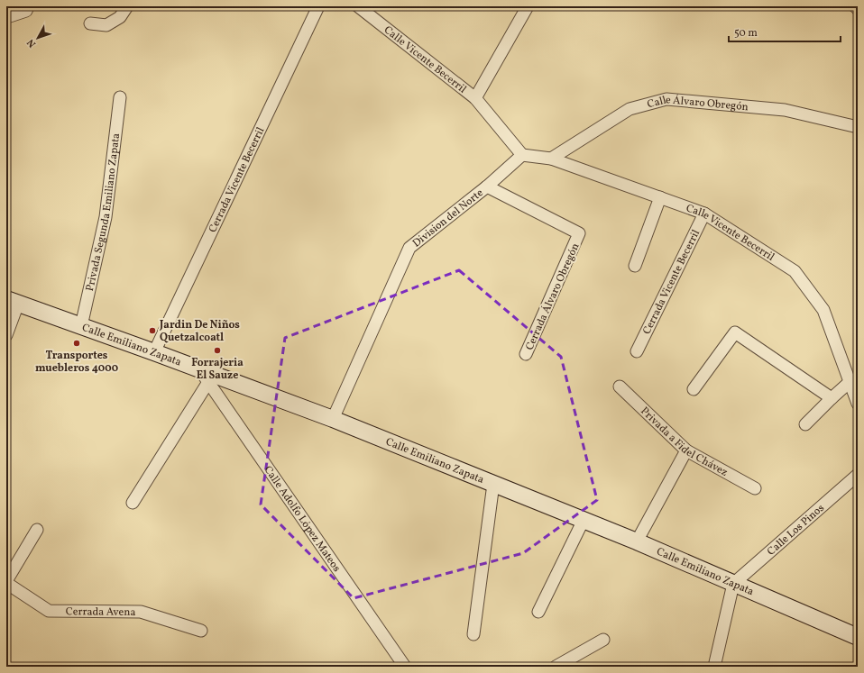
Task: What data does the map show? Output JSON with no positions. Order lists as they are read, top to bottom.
{
  "streets": {
    "main road": ["Calle Emiliano Zapata"],
    "street": [
      "Calle Vicente Becerril",
      "Calle Álvaro Obregón",
      "Cerrada Vicente Becerril",
      "Privada Segunda Emiliano Zapata",
      "Division del Norte",
      "Cerrada Álvaro Obregón",
      "Privada a Fidel Chávez",
      "Calle Adolfo López Mateos",
      "Calle Los Pinos",
      "Cerrada Avena"
    ]
  },
  "crossings": [
    ["Calle Vicente Becerril", "Calle Álvaro Obregón"],
    ["Calle Vicente Becerril", "Cerrada Vicente Becerril"],
    ["Calle Vicente Becerril", "Division del Norte"],
    ["Cerrada Vicente Becerril", "Calle Emiliano Zapata"],
    ["Privada Segunda Emiliano Zapata", "Calle Emiliano Zapata"],
    ["Division del Norte", "Cerrada Álvaro Obregón"],
    ["Division del Norte", "Calle Emiliano Zapata"],
    ["Calle Emiliano Zapata", "Calle Adolfo López Mateos"],
    ["Calle Emiliano Zapata", "Calle Los Pinos"]
  ],
  "places": ["Jardin De Niños Quetzalcoatl", "Transportes muebleros 4000", "Forrajeria El Sauze"],
  "scale_bar": "50 m",
  "north": "bottom left"
}
